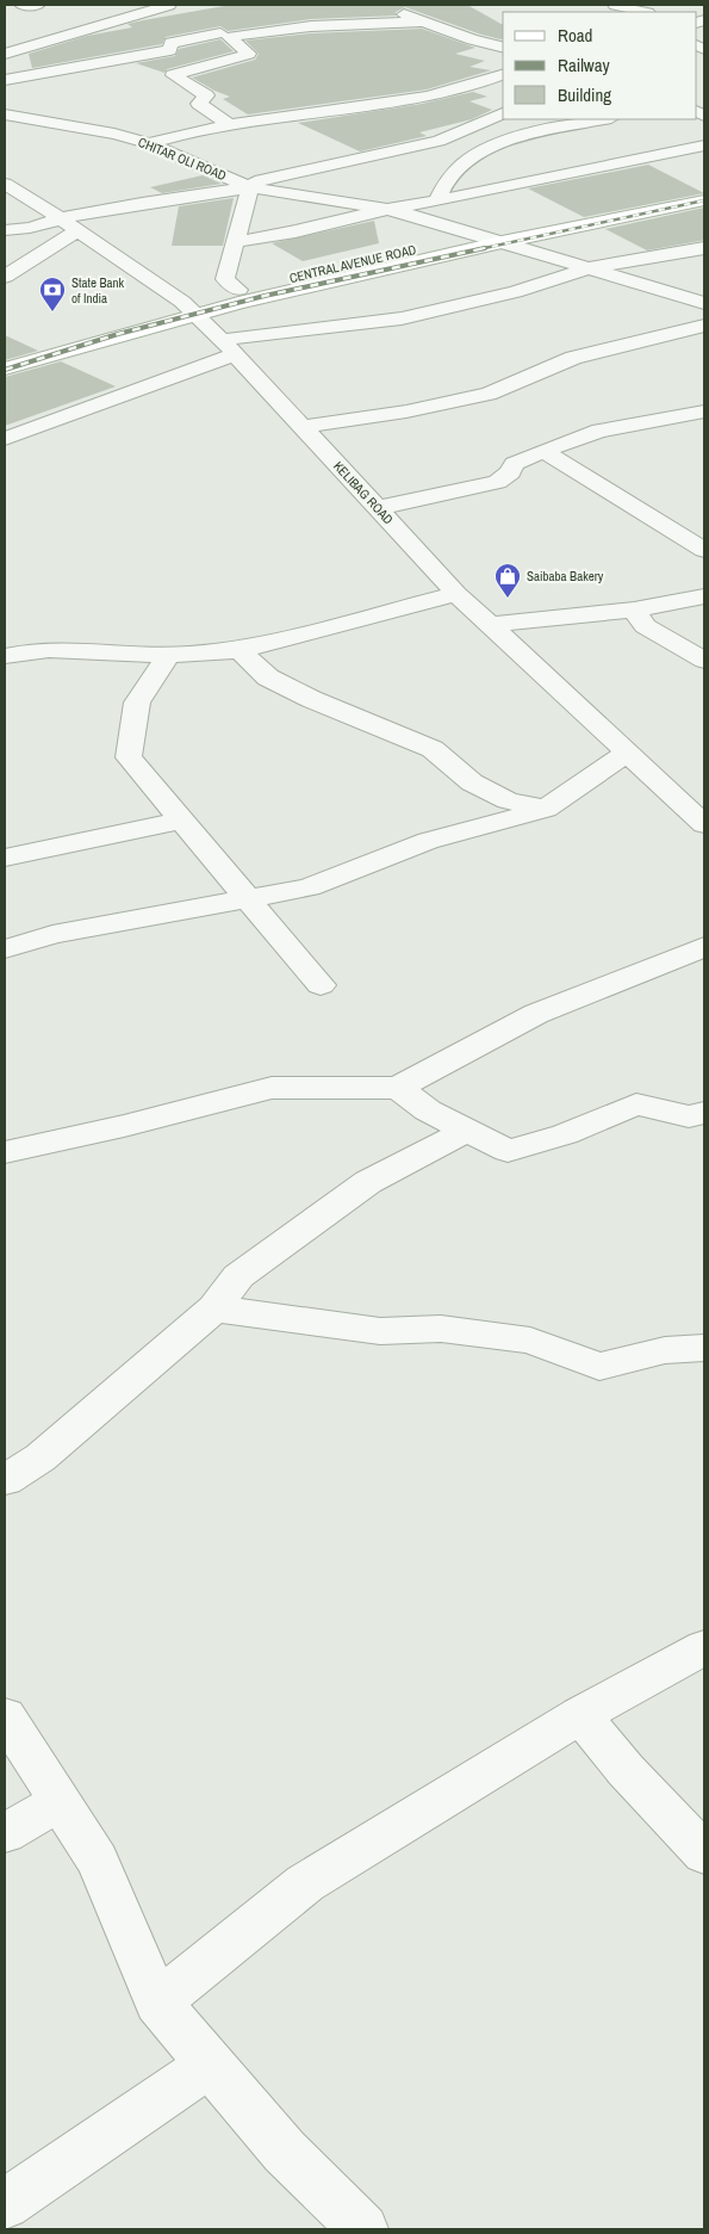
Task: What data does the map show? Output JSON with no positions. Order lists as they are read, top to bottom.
{
  "streets": {
    "main road": ["CENTRAL AVENUE ROAD"],
    "street": ["CHITAR OLI ROAD", "KELIBAG ROAD"]
  },
  "crossings": [
    ["CENTRAL AVENUE ROAD", "KELIBAG ROAD"]
  ],
  "places": {
    "bank": ["State Bank of India"],
    "shop": ["Saibaba Bakery"]
  },
  "legend": ["Road", "Railway", "Building"]
}
